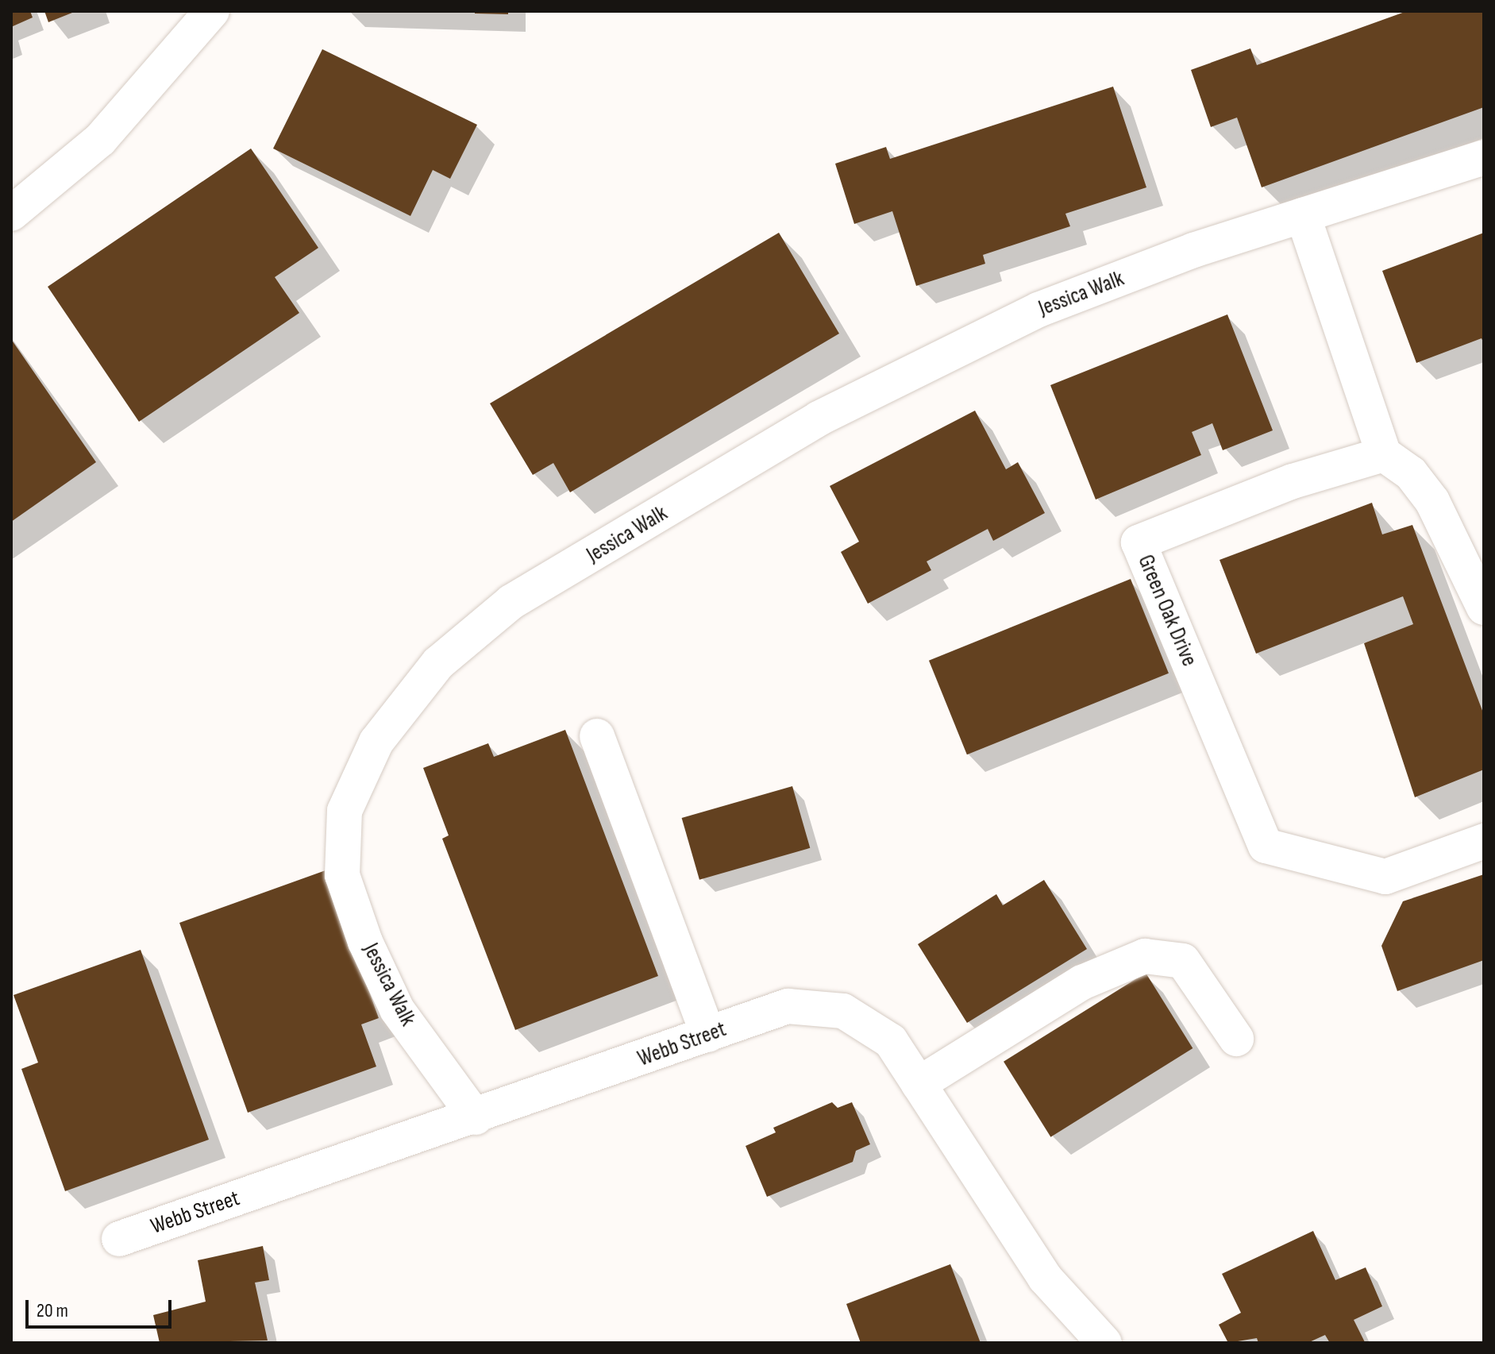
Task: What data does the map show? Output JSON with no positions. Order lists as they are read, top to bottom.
{
  "streets": {
    "street": ["Jessica Walk", "Green Oak Drive", "Webb Street"]
  },
  "crossings": [
    ["Jessica Walk", "Webb Street"]
  ],
  "scale_bar": "20 m"
}
